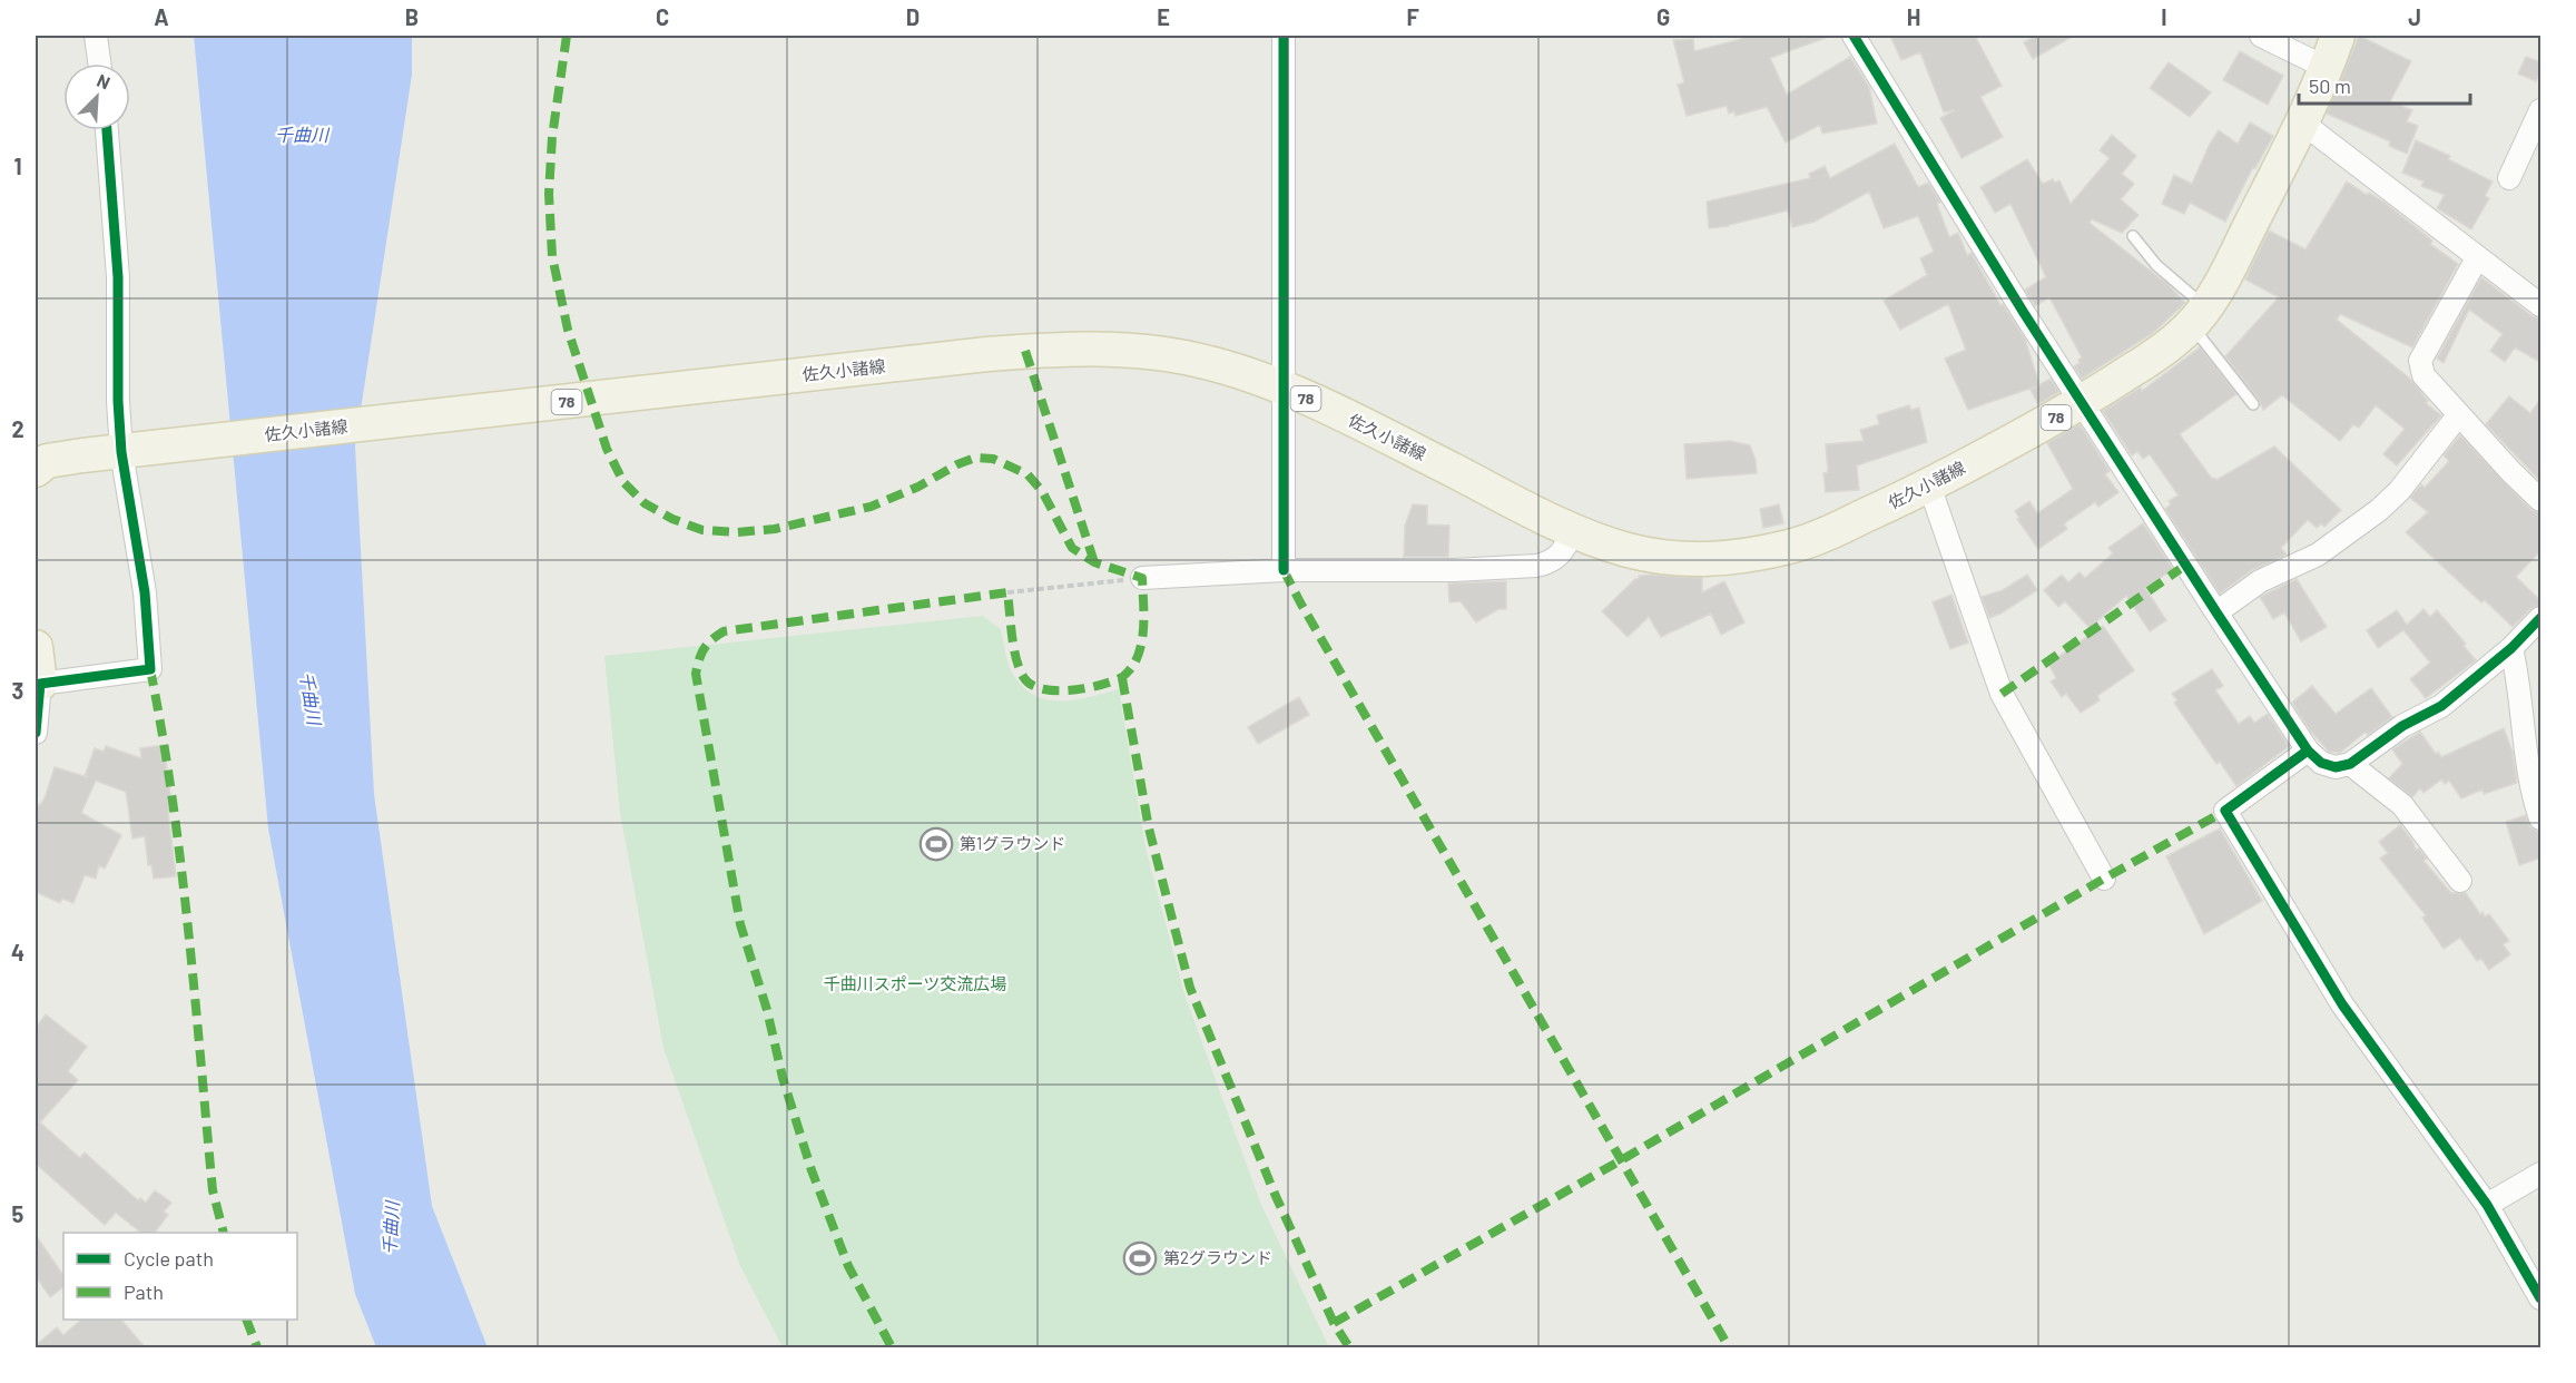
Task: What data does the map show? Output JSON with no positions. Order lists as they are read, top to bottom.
{
  "streets": {
    "main road": ["佐久小諸線", "78"]
  },
  "water": ["千曲川"],
  "parks": ["千曲川スポーツ交流広場"],
  "places": {
    "sports": ["第1グラウンド", "第2グラウンド"]
  },
  "legend": ["Cycle path", "Path"],
  "scale_bar": "50 m",
  "north": "top right",
  "grid": {
    "columns": [
      "A",
      "B",
      "C",
      "D",
      "E",
      "F",
      "G",
      "H",
      "I",
      "J"
    ],
    "rows": [
      "1",
      "2",
      "3",
      "4",
      "5"
    ]
  }
}
